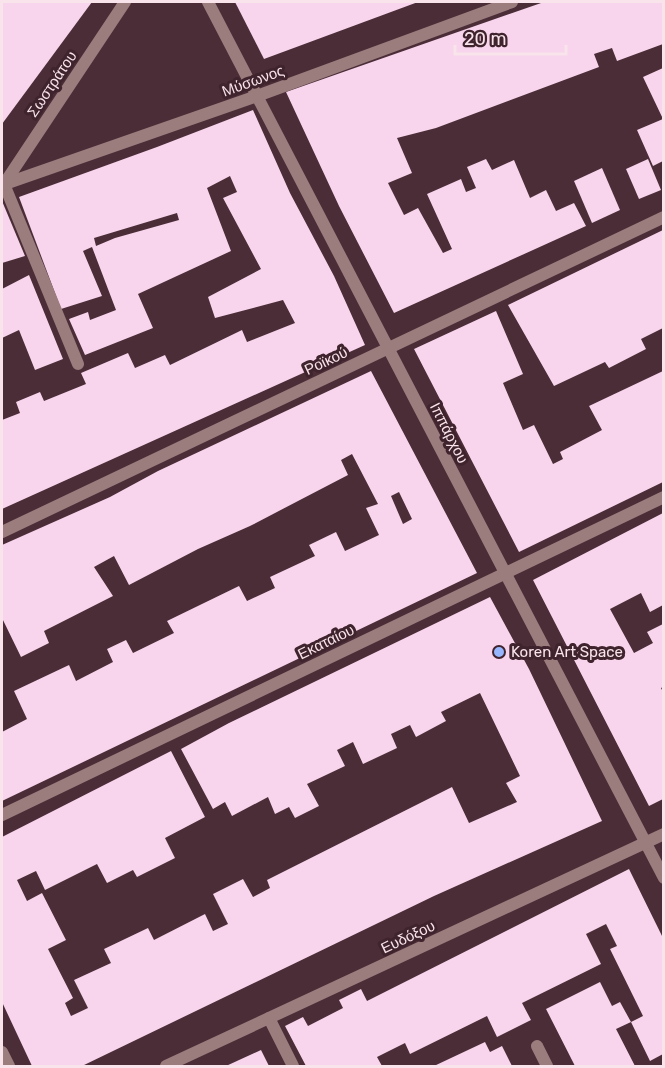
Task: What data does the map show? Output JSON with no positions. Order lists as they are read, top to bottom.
{
  "streets": {
    "street": [
      "Μύσωνος",
      "Σωστράτου",
      "Ροϊκού",
      "Ιππάρχου",
      "Εκαταίου",
      "Ευδόξου"
    ]
  },
  "crossings": [
    ["Μύσωνος", "Σωστράτου"],
    ["Μύσωνος", "Ιππάρχου"],
    ["Ροϊκού", "Ιππάρχου"],
    ["Ιππάρχου", "Εκαταίου"],
    ["Ιππάρχου", "Ευδόξου"]
  ],
  "places": ["Koren Art Space"],
  "scale_bar": "20 m"
}
